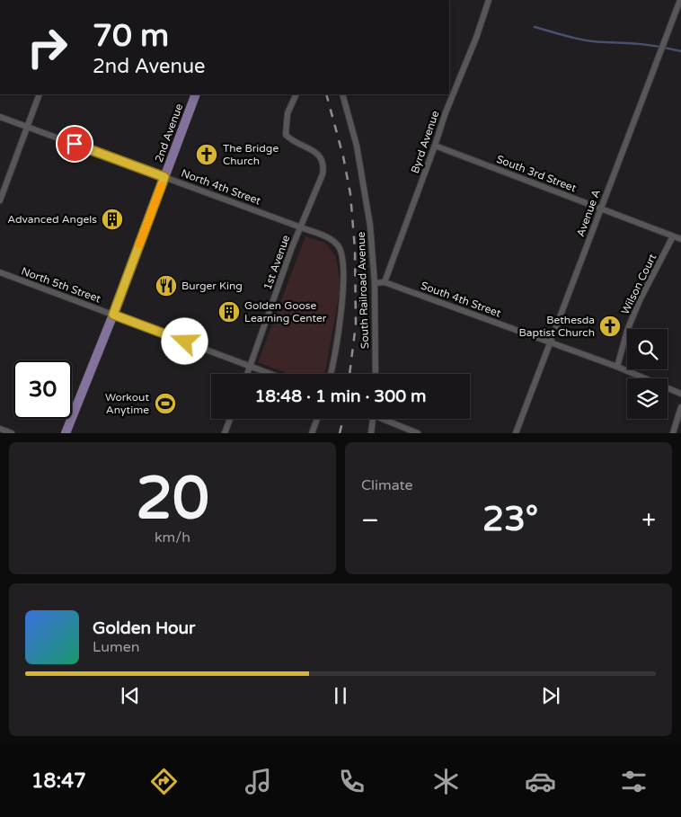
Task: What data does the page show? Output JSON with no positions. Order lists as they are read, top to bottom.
{
  "streets": {
    "main road": ["2nd Avenue"],
    "street": [
      "Byrd Avenue",
      "South 3rd Street",
      "North 4th Street",
      "Avenue A",
      "1st Avenue",
      "Wilson Court",
      "North 5th Street",
      "South Railroad Avenue",
      "South 4th Street"
    ]
  },
  "crossings": [
    ["2nd Avenue", "North 4th Street"],
    ["2nd Avenue", "North 5th Street"],
    ["Byrd Avenue", "South 3rd Street"],
    ["Byrd Avenue", "South 4th Street"],
    ["South 3rd Street", "Avenue A"],
    ["South 3rd Street", "Wilson Court"],
    ["North 4th Street", "1st Avenue"],
    ["Avenue A", "South 4th Street"],
    ["1st Avenue", "North 5th Street"],
    ["Wilson Court", "South 4th Street"]
  ],
  "places": {
    "church": ["The Bridge Church", "Bethesda Baptist Church"],
    "building": ["Advanced Angels", "Golden Goose Learning Center"],
    "restaurant": ["Burger King"],
    "sports": ["Workout Anytime"]
  },
  "page": {
    "turn": ["70 m", "2nd Avenue"],
    "limit": "30",
    "trip": "18:48 · 1 min · 300 m",
    "tile": [
      ["20", "km/h"],
      "Climate"
    ],
    "heat": ["−", "23°", "+"],
    "song": ["Golden Hour", "Lumen"],
    "tabs": "18:47"
  }
}
